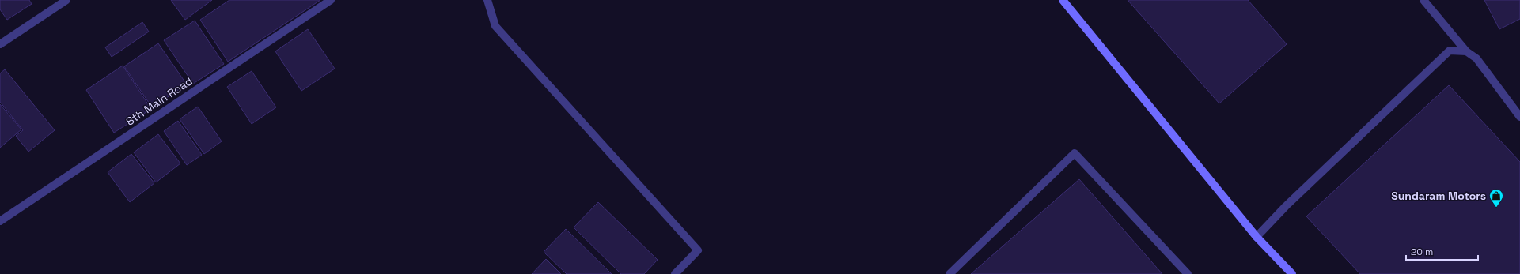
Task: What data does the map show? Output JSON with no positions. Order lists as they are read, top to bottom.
{
  "streets": {
    "street": ["8th Main Road"]
  },
  "places": {
    "shop": ["Sundaram Motors"]
  },
  "scale_bar": "20 m"
}
